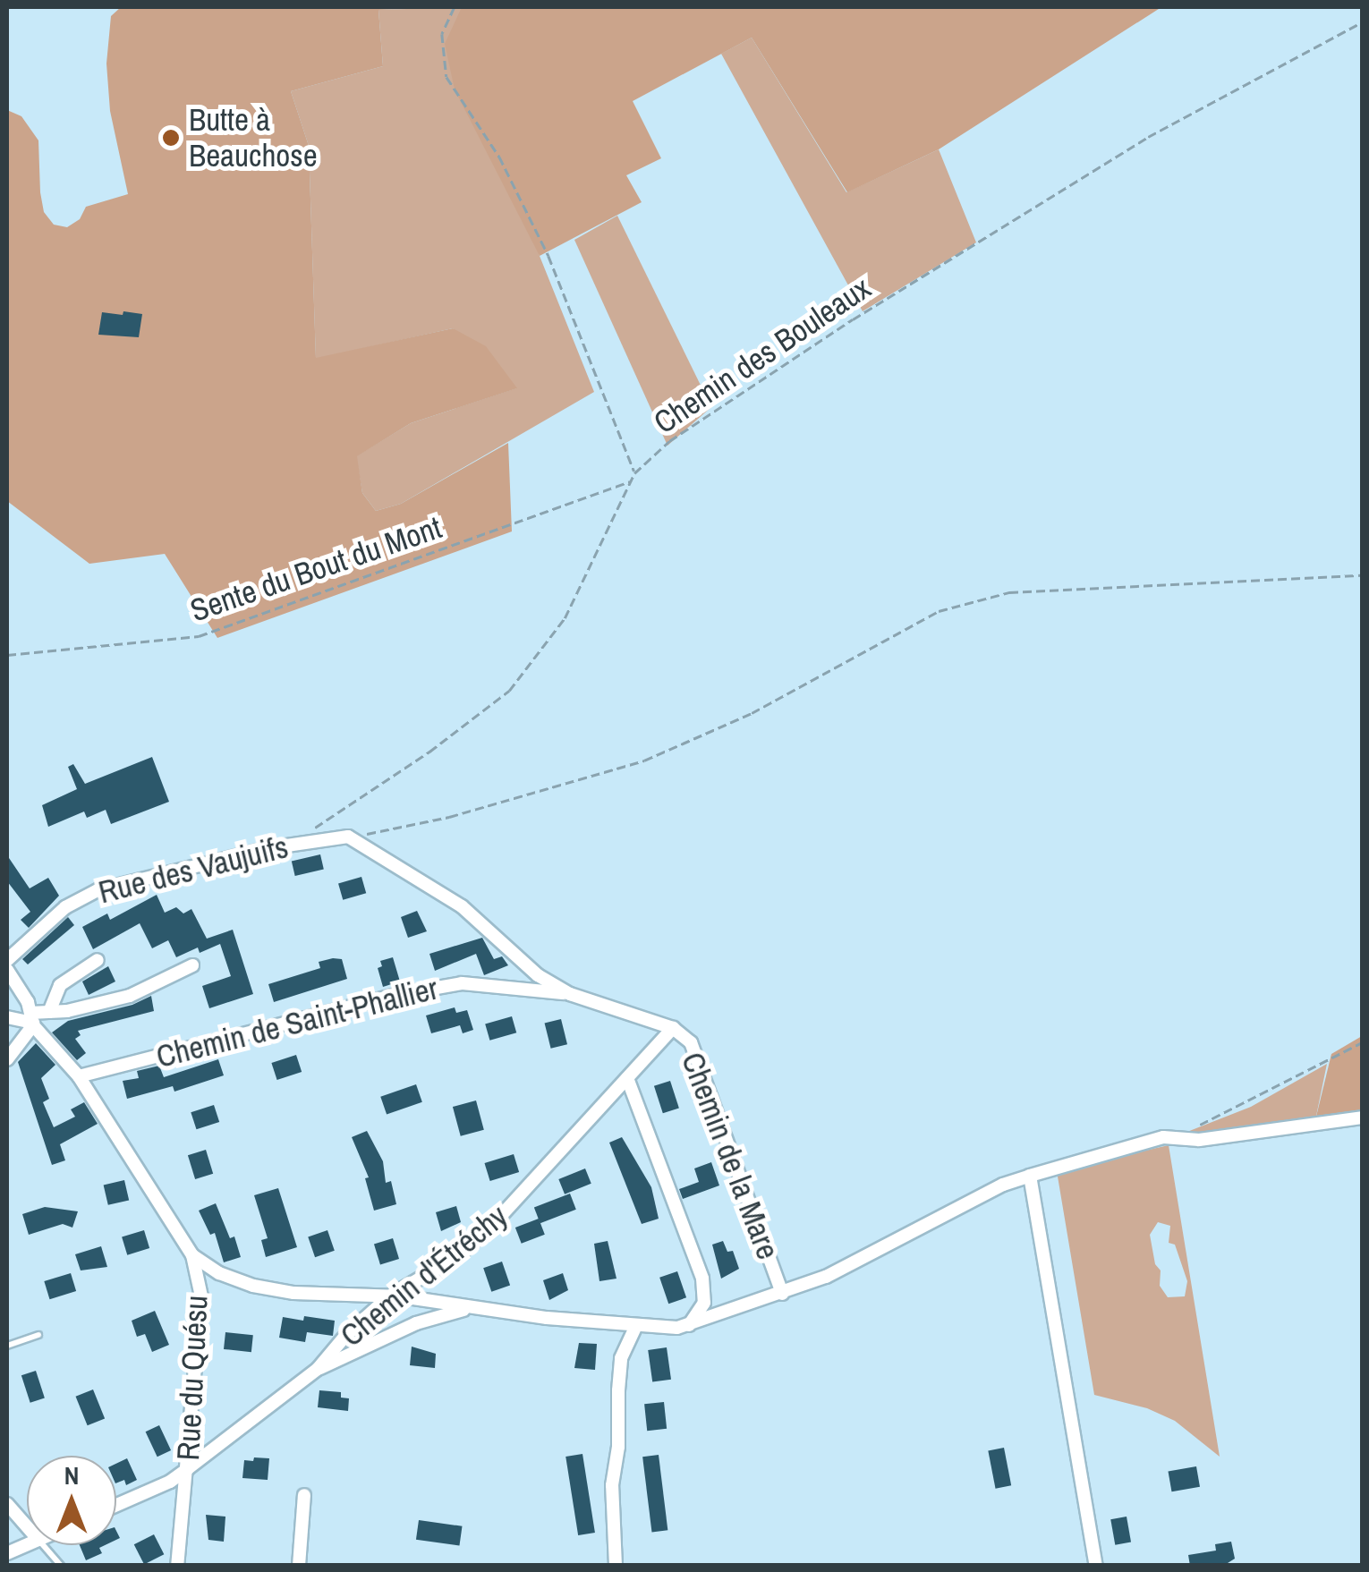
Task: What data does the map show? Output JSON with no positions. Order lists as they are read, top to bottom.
{
  "streets": {
    "street": [
      "Rue des Vaujuifs",
      "Chemin de Saint-Phallier",
      "Chemin de la Mare",
      "Chemin d'Étréchy",
      "Rue du Quésu"
    ],
    "path": ["Chemin des Bouleaux", "Sente du Bout du Mont"]
  },
  "crossings": [
    ["Chemin des Bouleaux", "Sente du Bout du Mont"],
    ["Chemin des Bouleaux", "Rue des Vaujuifs"],
    ["Rue des Vaujuifs", "Chemin de la Mare"],
    ["Chemin de Saint-Phallier", "Chemin de la Mare"],
    ["Chemin de Saint-Phallier", "Rue du Quésu"],
    ["Chemin de la Mare", "Chemin d'Étréchy"],
    ["Chemin d'Étréchy", "Rue du Quésu"]
  ],
  "places": ["Butte à Beauchose"],
  "north": "top"
}
